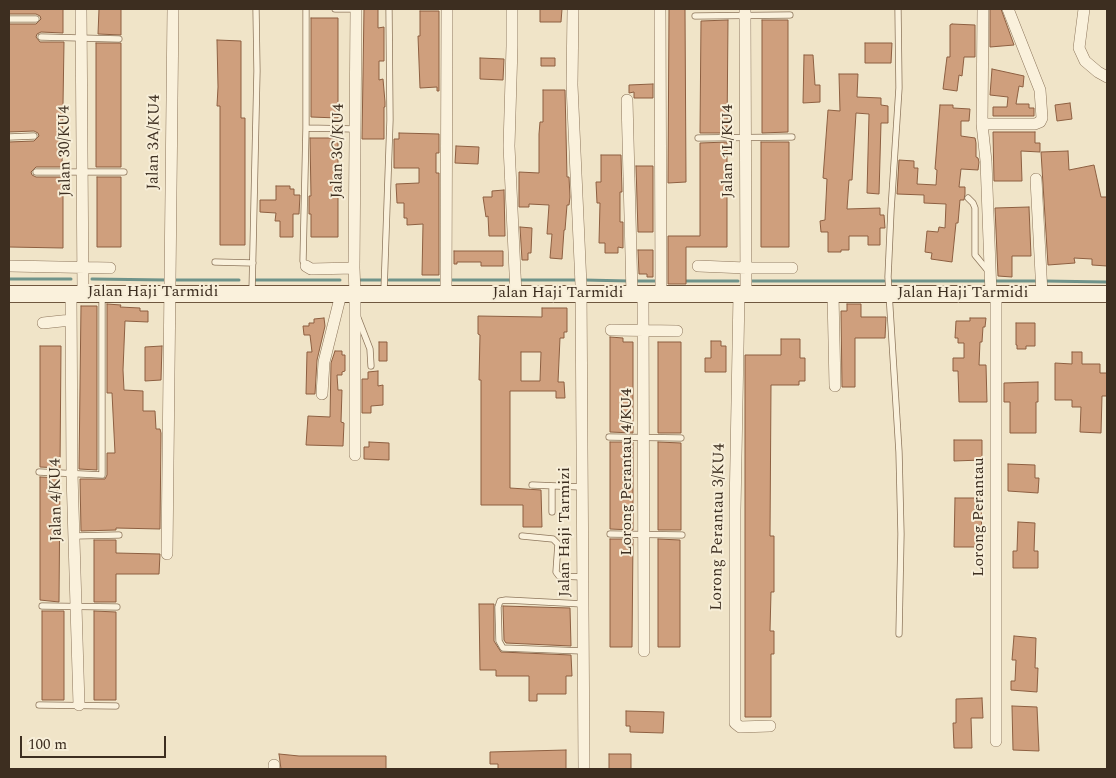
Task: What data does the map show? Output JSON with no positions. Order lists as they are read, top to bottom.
{
  "streets": {
    "street": [
      "Jalan 3A/KU4",
      "Jalan 30/KU4",
      "Jalan 3C/KU4",
      "Jalan 1L/KU4",
      "Jalan Haji Tarmidi",
      "Lorong Perantau 4/KU4",
      "Jalan 4/KU4",
      "Lorong Perantau",
      "Lorong Perantau 3/KU4",
      "Jalan Haji Tarmizi"
    ]
  },
  "crossings": [
    ["Jalan 3A/KU4", "Jalan Haji Tarmidi"],
    ["Jalan 30/KU4", "Jalan Haji Tarmidi"],
    ["Jalan 30/KU4", "Jalan 4/KU4"],
    ["Jalan 3C/KU4", "Jalan Haji Tarmidi"],
    ["Jalan 1L/KU4", "Jalan Haji Tarmidi"],
    ["Jalan 1L/KU4", "Lorong Perantau 3/KU4"],
    ["Jalan Haji Tarmidi", "Lorong Perantau 4/KU4"],
    ["Jalan Haji Tarmidi", "Jalan 4/KU4"],
    ["Jalan Haji Tarmidi", "Lorong Perantau"],
    ["Jalan Haji Tarmidi", "Lorong Perantau 3/KU4"],
    ["Jalan Haji Tarmidi", "Jalan Haji Tarmizi"]
  ],
  "scale_bar": "100 m"
}
